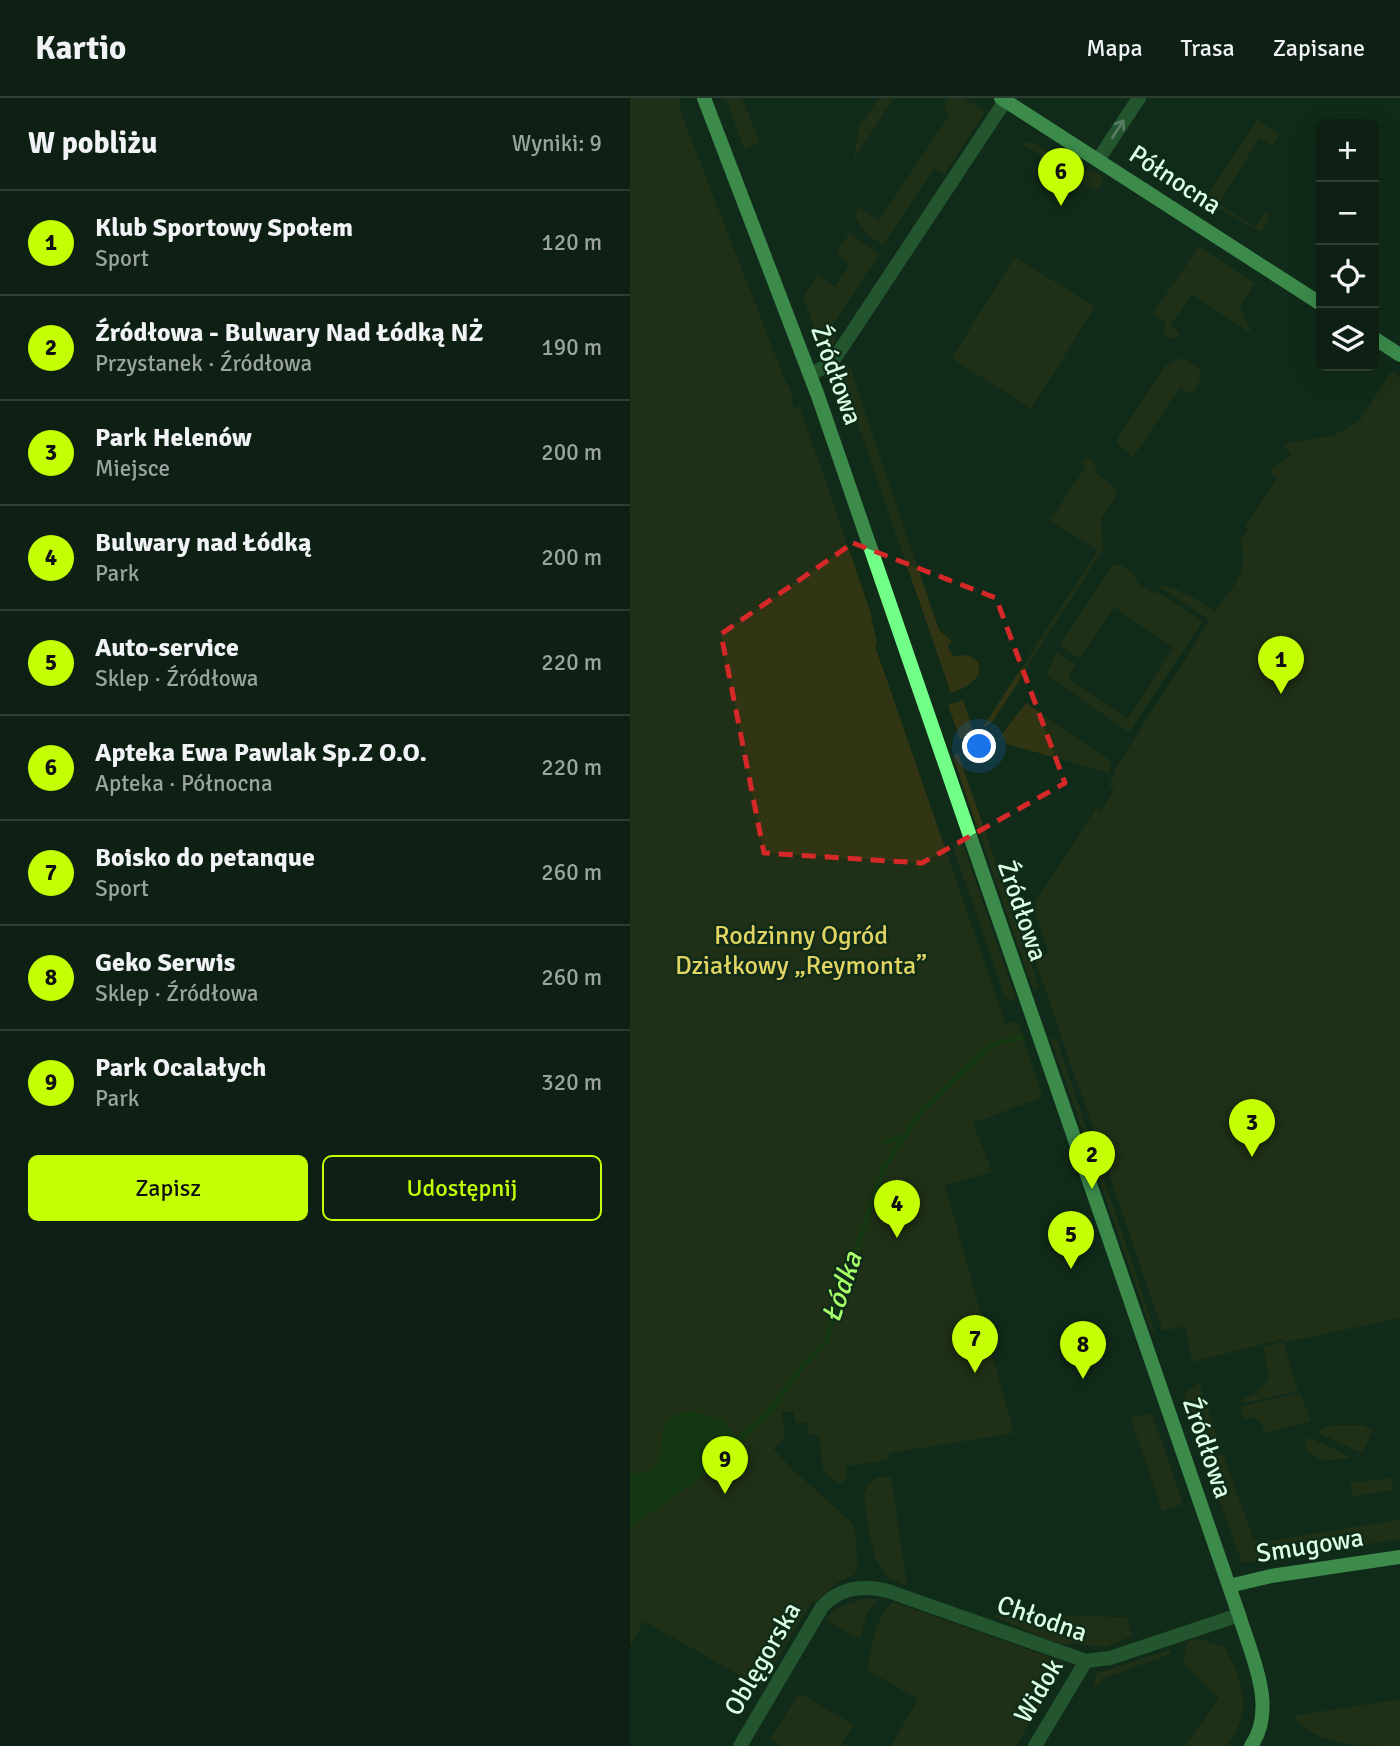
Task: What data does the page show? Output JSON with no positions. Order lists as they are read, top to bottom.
{
  "streets": {
    "street": [
      "Północna",
      "Źródłowa",
      "Smugowa",
      "Chłodna",
      "Oblęgorska",
      "Widok"
    ]
  },
  "crossings": [
    ["Źródłowa", "Smugowa"],
    ["Źródłowa", "Chłodna"],
    ["Chłodna", "Oblęgorska"],
    ["Chłodna", "Widok"]
  ],
  "water": ["Łódka"],
  "parks": ["Rodzinny Ogród Działkowy „Reymonta”"],
  "page": {
    "header": "Kartio",
    "nav": ["Mapa", "Trasa", "Zapisane"],
    "heading": ["W pobliżu", "Wyniki: 9"],
    "map_buttons": ["+", "−"],
    "pins": [
      "6",
      "1",
      "3",
      "2",
      "4",
      "5",
      "7",
      "8",
      "9"
    ],
    "list": [
      {
        "mark": "1",
        "name": "Klub Sportowy Społem",
        "note": "Sport",
        "value": "120 m"
      },
      {
        "mark": "2",
        "name": "Źródłowa - Bulwary Nad Łódką NŻ",
        "note": "Przystanek · Źródłowa",
        "value": "190 m"
      },
      {
        "mark": "3",
        "name": "Park Helenów",
        "note": "Miejsce",
        "value": "200 m"
      },
      {
        "mark": "4",
        "name": "Bulwary nad Łódką",
        "note": "Park",
        "value": "200 m"
      },
      {
        "mark": "5",
        "name": "Auto-service",
        "note": "Sklep · Źródłowa",
        "value": "220 m"
      },
      {
        "mark": "6",
        "name": "Apteka Ewa Pawlak Sp.Z O.O.",
        "note": "Apteka · Północna",
        "value": "220 m"
      },
      {
        "mark": "7",
        "name": "Boisko do petanque",
        "note": "Sport",
        "value": "260 m"
      },
      {
        "mark": "8",
        "name": "Geko Serwis",
        "note": "Sklep · Źródłowa",
        "value": "260 m"
      },
      {
        "mark": "9",
        "name": "Park Ocalałych",
        "note": "Park",
        "value": "320 m"
      }
    ],
    "buttons": ["Zapisz", "Udostępnij"]
  }
}
